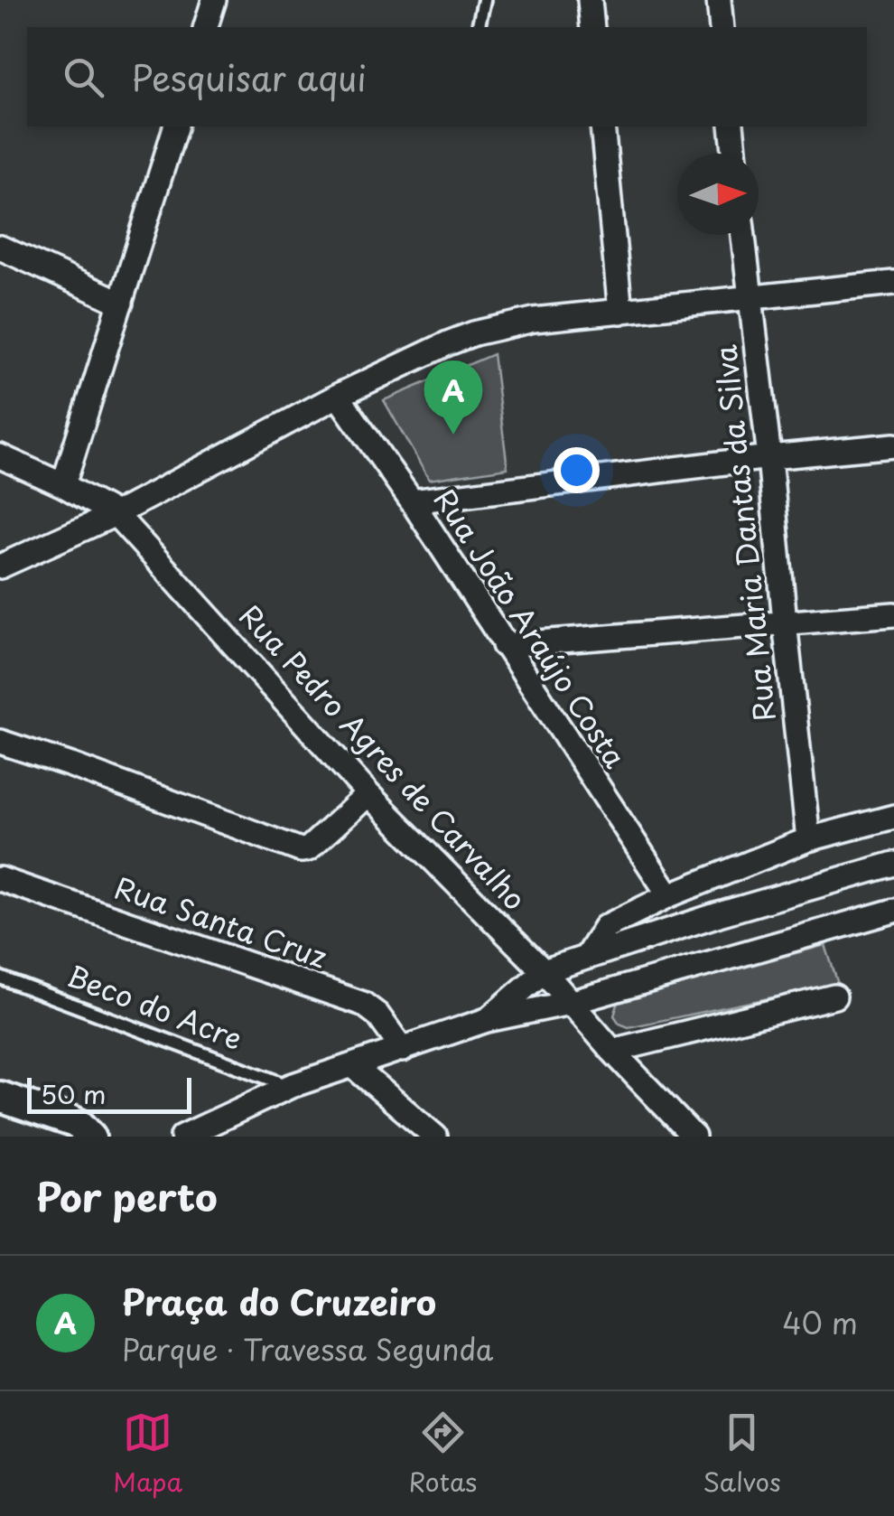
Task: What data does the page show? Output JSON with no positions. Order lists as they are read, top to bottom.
{
  "streets": {
    "street": [
      "Rua Maria Dantas da Silva",
      "Rua João Araújo Costa",
      "Rua Pedro Agres de Carvalho",
      "Rua Santa Cruz"
    ],
    "lane": ["Beco do Acre"]
  },
  "scale_bar": "50 m",
  "north": "right",
  "page": {
    "search": "Pesquisar aqui",
    "pins": "A",
    "scale": "50 m",
    "heading": "Por perto",
    "list": [
      {
        "mark": "A",
        "name": "Praça do Cruzeiro",
        "note": "Parque · Travessa Segunda",
        "value": "40 m"
      }
    ],
    "nav": ["Mapa", "Rotas", "Salvos"]
  }
}
